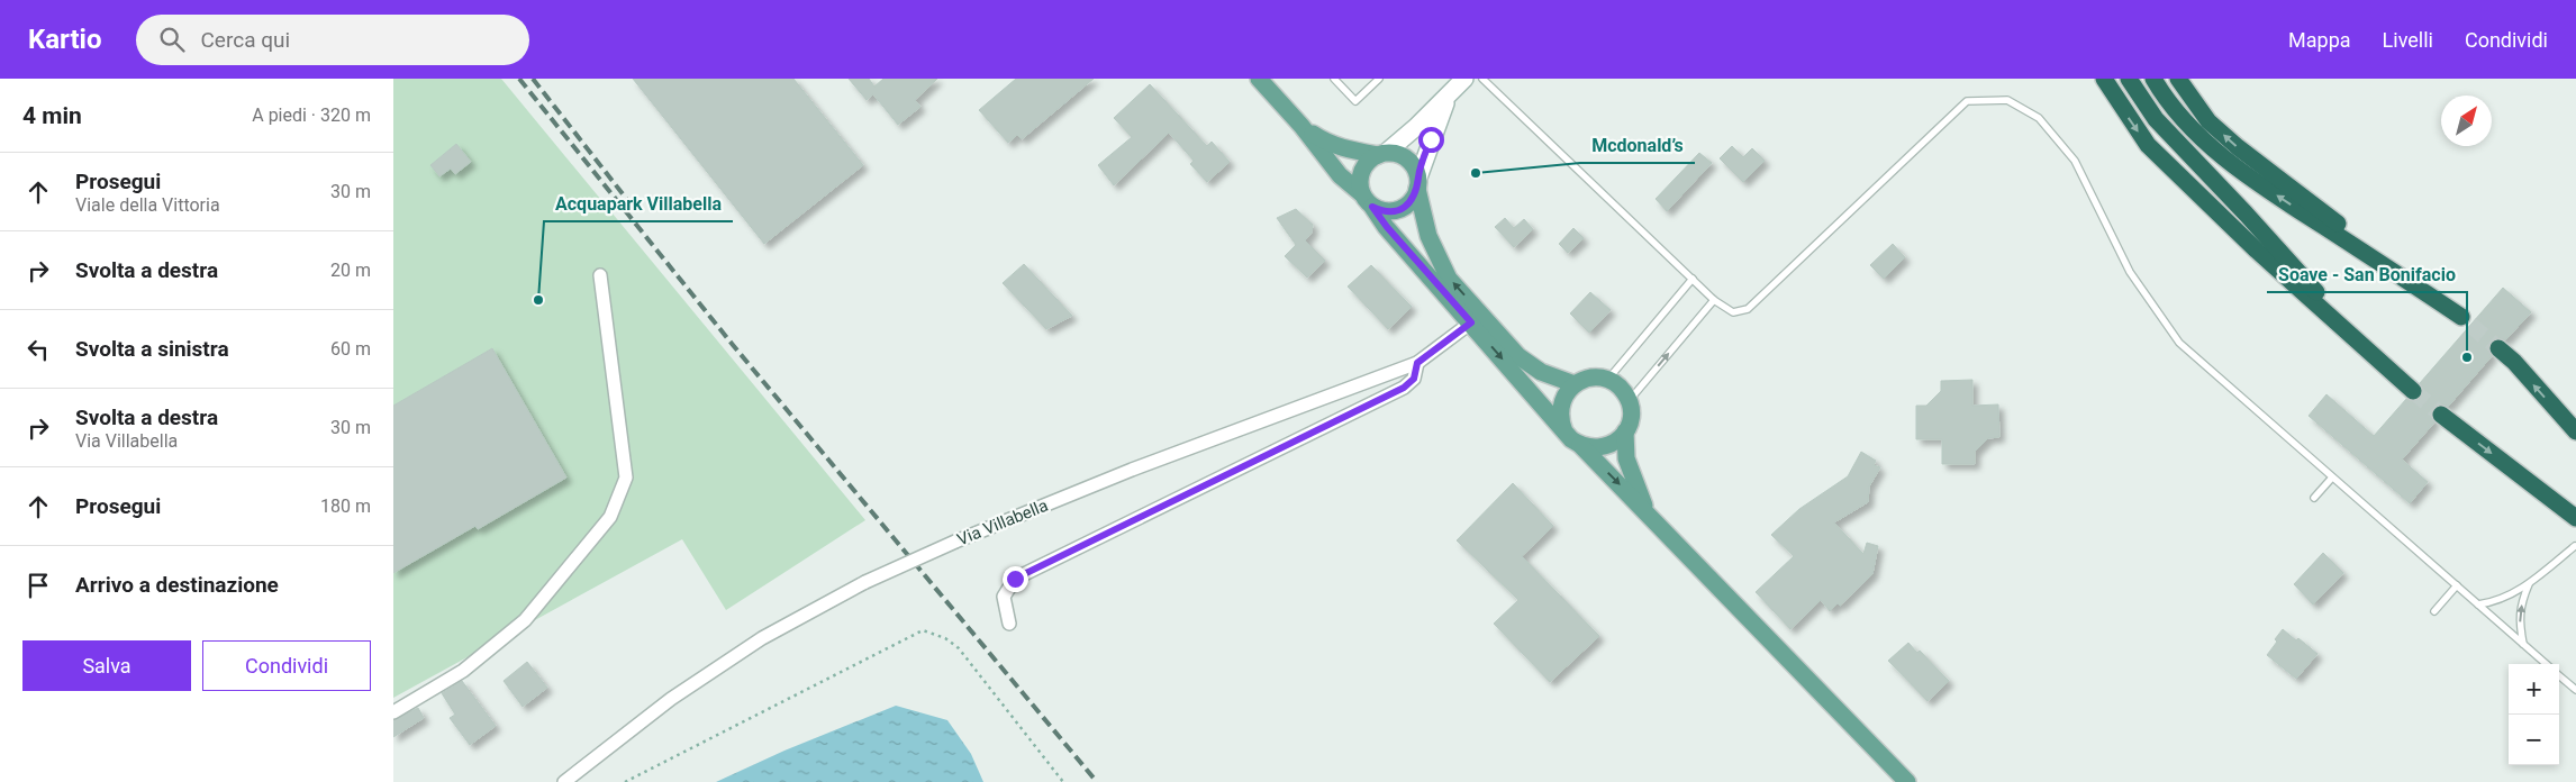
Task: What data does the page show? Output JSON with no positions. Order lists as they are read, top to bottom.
{
  "streets": {
    "street": ["Via Villabella"]
  },
  "places": ["Mcdonald’s", "Acquapark Villabella", "Soave - San Bonifacio"],
  "north": "top right",
  "page": {
    "header": "Kartio",
    "search": "Cerca qui",
    "nav": ["Mappa", "Livelli", "Condividi"],
    "heading": ["4 min", "A piedi · 320 m"],
    "list": [
      ["Prosegui", "Viale della Vittoria", "30 m"],
      ["Svolta a destra", "20 m"],
      ["Svolta a sinistra", "60 m"],
      ["Svolta a destra", "Via Villabella", "30 m"],
      ["Prosegui", "180 m"],
      "Arrivo a destinazione"
    ],
    "buttons": ["Salva", "Condividi"],
    "map_buttons": ["+", "−"]
  }
}
